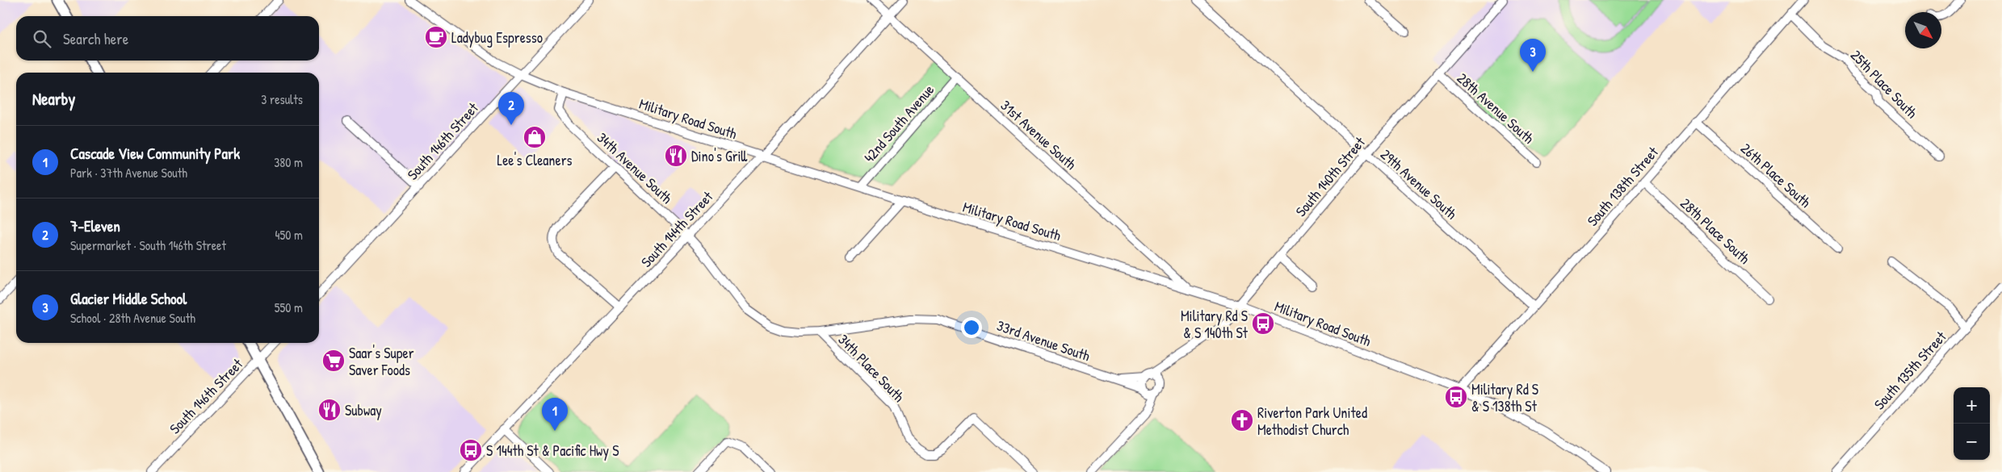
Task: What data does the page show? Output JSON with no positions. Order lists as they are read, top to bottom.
{
  "streets": {
    "street": [
      "25th Place South",
      "28th Avenue South",
      "Military Road South",
      "42nd South Avenue",
      "31st Avenue South",
      "South 146th Street",
      "34th Avenue South",
      "26th Place South",
      "South 140th Street",
      "29th Avenue South",
      "South 138th Street",
      "South 144th Street",
      "28th Place South",
      "33rd Avenue South",
      "34th Place South",
      "South 135th Street"
    ]
  },
  "crossings": [
    ["25th Place South", "South 138th Street"],
    ["28th Avenue South", "South 140th Street"],
    ["Military Road South", "42nd South Avenue"],
    ["Military Road South", "31st Avenue South"],
    ["Military Road South", "South 146th Street"],
    ["Military Road South", "34th Avenue South"],
    ["Military Road South", "South 140th Street"],
    ["Military Road South", "South 138th Street"],
    ["Military Road South", "South 144th Street"],
    ["42nd South Avenue", "31st Avenue South"],
    ["31st Avenue South", "South 144th Street"],
    ["34th Avenue South", "South 144th Street"],
    ["34th Avenue South", "33rd Avenue South"],
    ["34th Avenue South", "34th Place South"],
    ["26th Place South", "South 138th Street"],
    ["South 140th Street", "29th Avenue South"],
    ["South 140th Street", "33rd Avenue South"],
    ["29th Avenue South", "South 138th Street"],
    ["South 138th Street", "28th Place South"],
    ["33rd Avenue South", "34th Place South"]
  ],
  "places": {
    "cafe": ["Ladybug Espresso"],
    "shop": ["Lee's Cleaners"],
    "restaurant": ["Dino's Grill", "Subway"],
    "bus stop": ["Military Rd S & S 140th St", "Military Rd S & S 138th St", "S 144th St & Pacific Hwy S"],
    "supermarket": ["Saar's Super Saver Foods"],
    "church": ["Riverton Park United Methodist Church"]
  },
  "north": "bottom right",
  "page": {
    "search": "Search here",
    "pins": ["3", "2", "1"],
    "heading": ["Nearby", "3 results"],
    "list": [
      {
        "mark": "1",
        "name": "Cascade View Community Park",
        "note": "Park · 37th Avenue South",
        "value": "380 m"
      },
      {
        "mark": "2",
        "name": "7-Eleven",
        "note": "Supermarket · South 146th Street",
        "value": "450 m"
      },
      {
        "mark": "3",
        "name": "Glacier Middle School",
        "note": "School · 28th Avenue South",
        "value": "550 m"
      }
    ],
    "map_buttons": ["+", "−"]
  }
}
